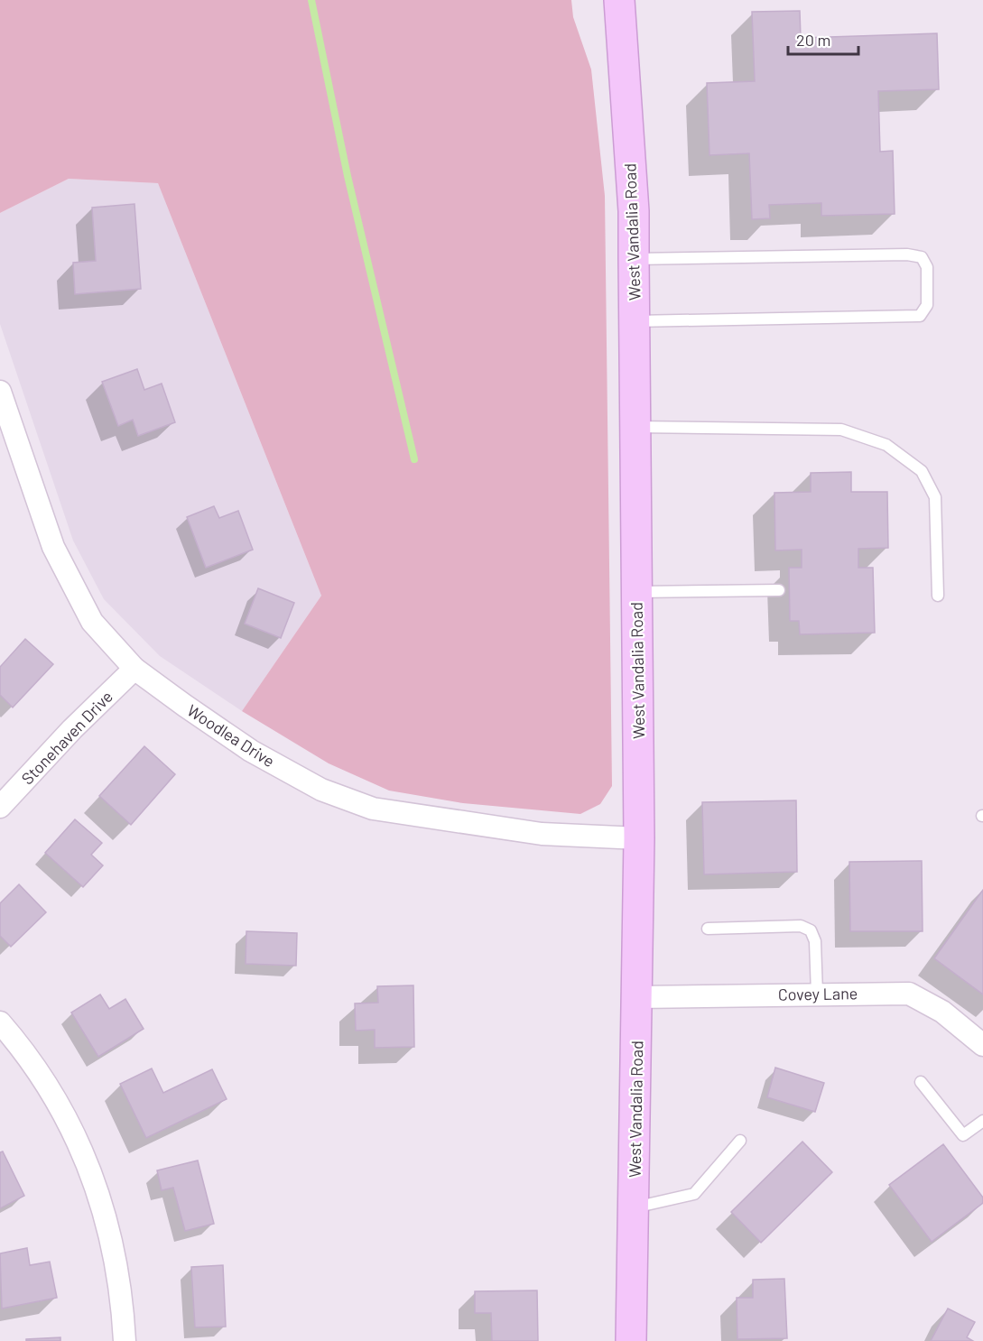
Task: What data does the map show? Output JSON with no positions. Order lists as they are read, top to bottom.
{
  "streets": {
    "main road": ["West Vandalia Road"],
    "street": ["Woodlea Drive", "Stonehaven Drive", "Covey Lane"]
  },
  "crossings": [
    ["West Vandalia Road", "Woodlea Drive"],
    ["West Vandalia Road", "Covey Lane"],
    ["Woodlea Drive", "Stonehaven Drive"]
  ],
  "scale_bar": "20 m"
}
